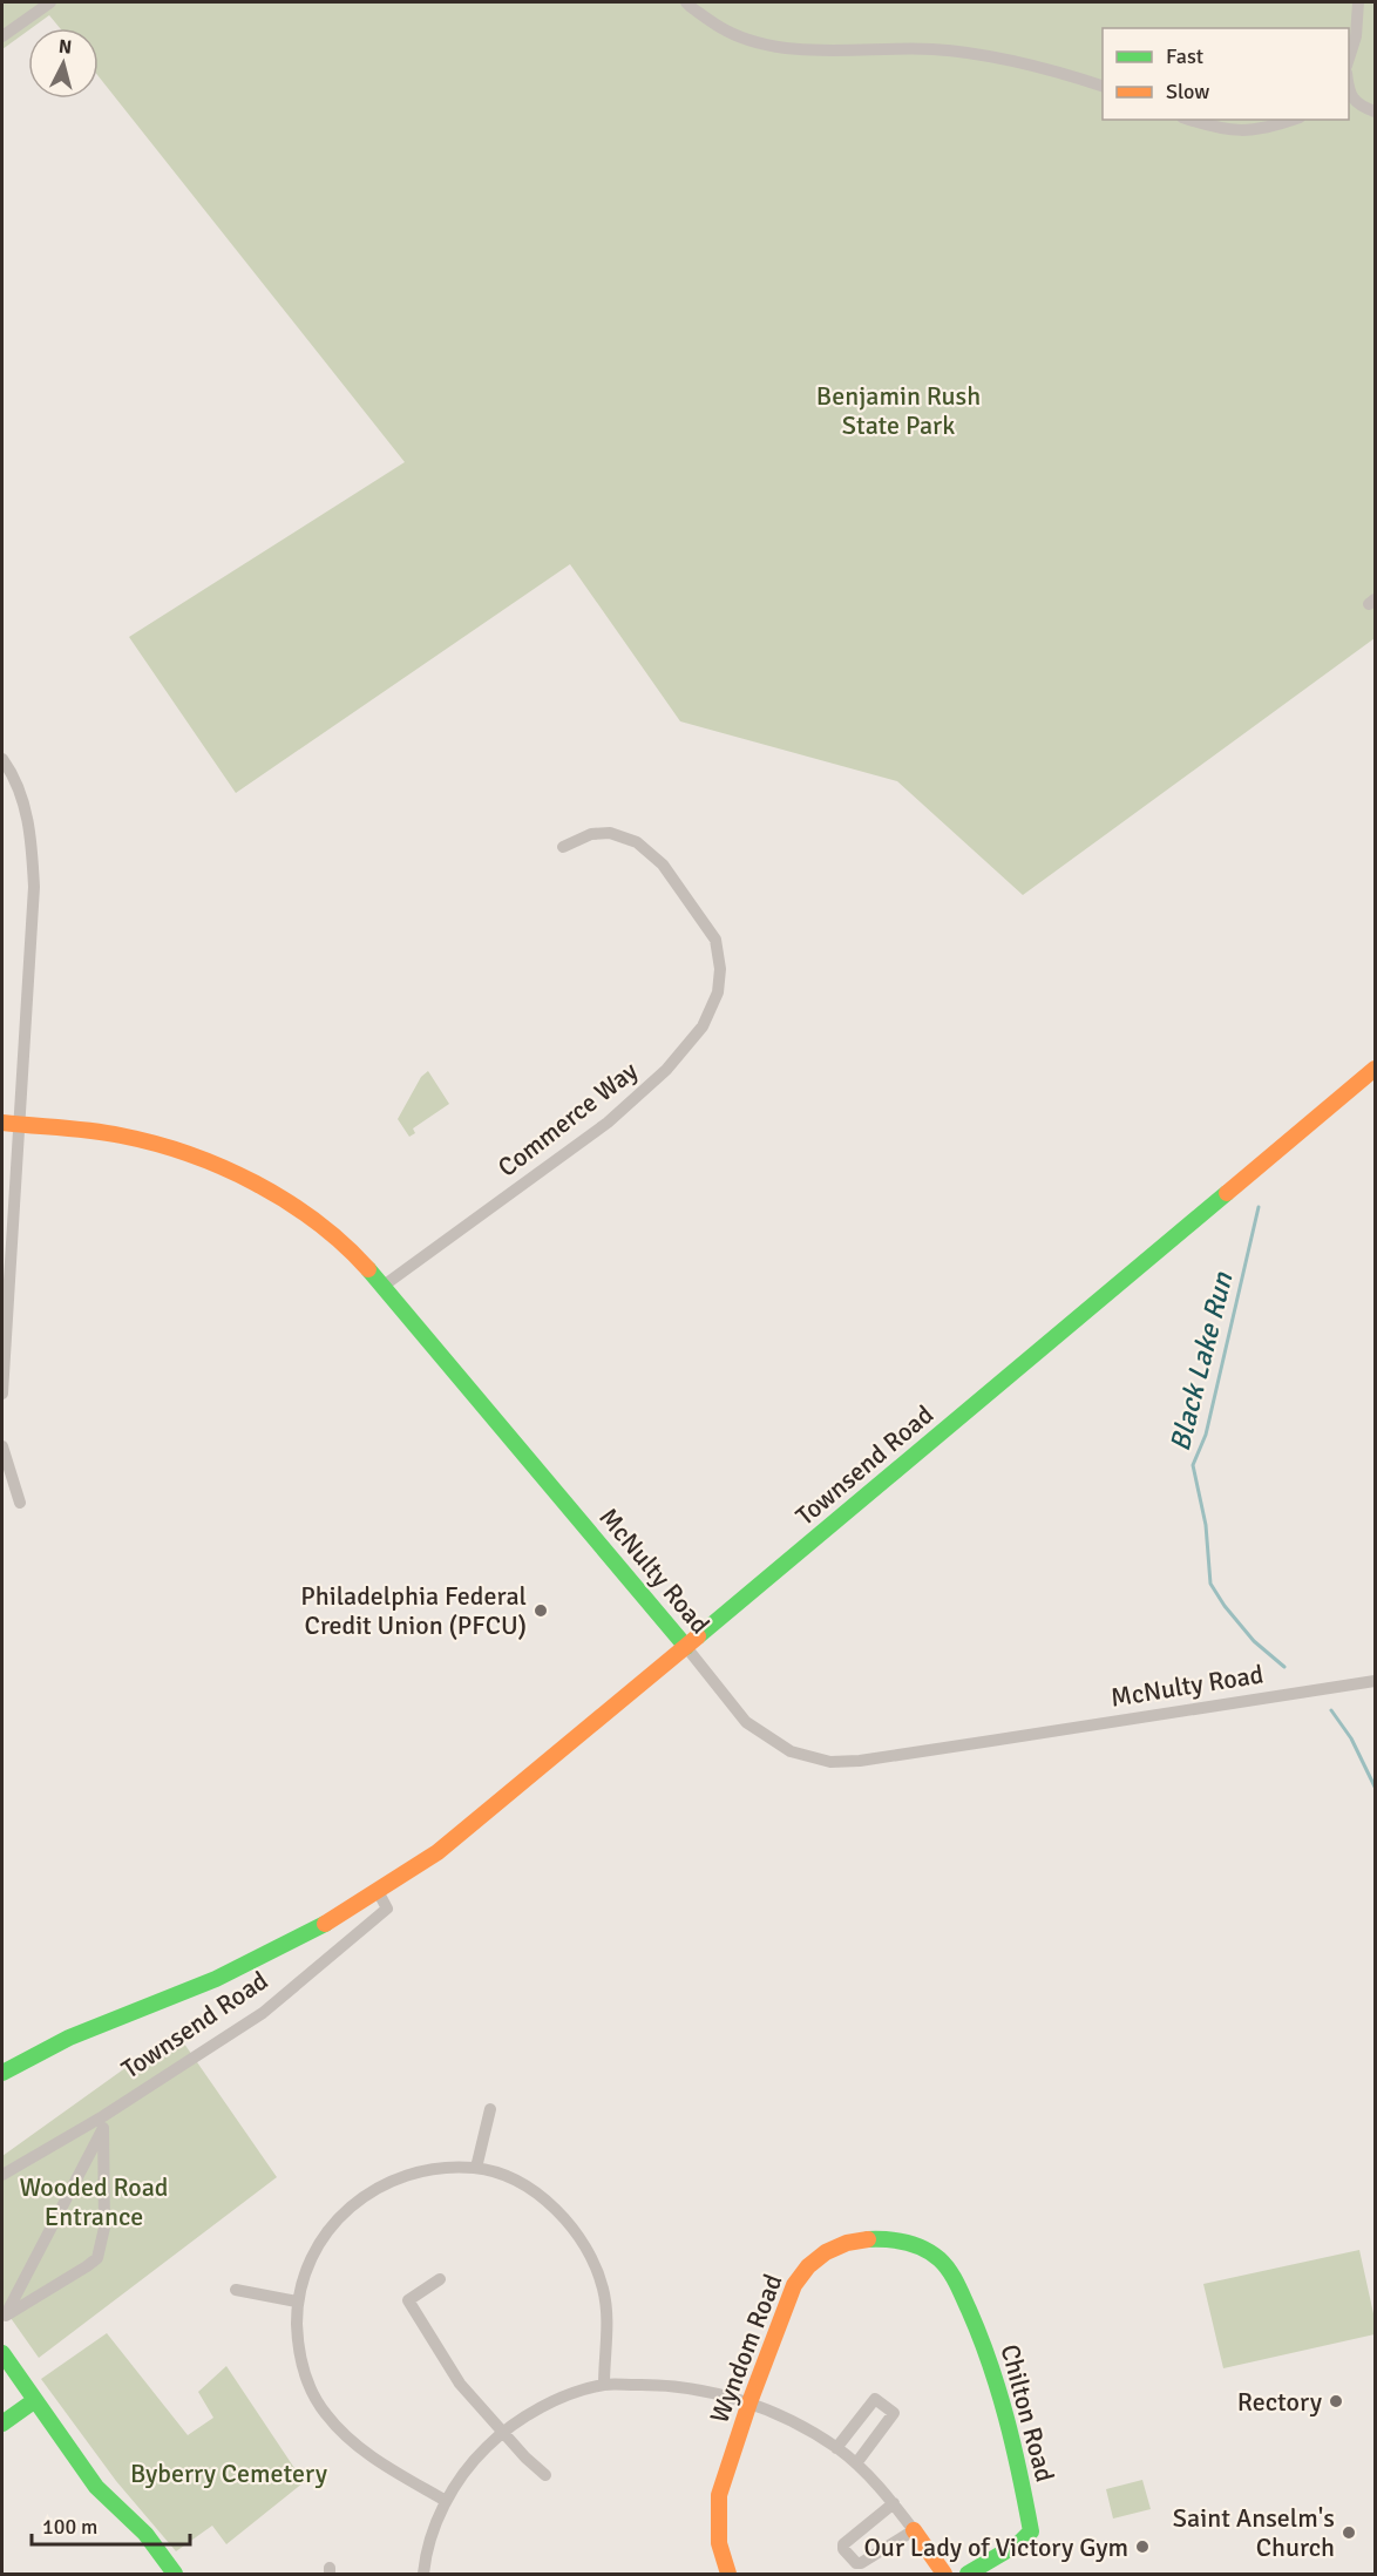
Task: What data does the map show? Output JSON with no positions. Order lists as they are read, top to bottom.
{
  "streets": {
    "street": [
      "Commerce Way",
      "Townsend Road",
      "McNulty Road",
      "Wyndom Road",
      "Chilton Road"
    ]
  },
  "crossings": [
    ["Commerce Way", "McNulty Road"],
    ["Townsend Road", "McNulty Road"],
    ["Wyndom Road", "Chilton Road"]
  ],
  "water": ["Black Lake Run"],
  "parks": ["Benjamin Rush State Park", "Wooded Road Entrance", "Byberry Cemetery"],
  "places": [
    "Philadelphia Federal Credit Union (PFCU)",
    "Rectory",
    "Saint Anselm's Church",
    "Our Lady of Victory Gym"
  ],
  "legend": ["Fast", "Slow"],
  "scale_bar": "100 m",
  "north": "top"
}
